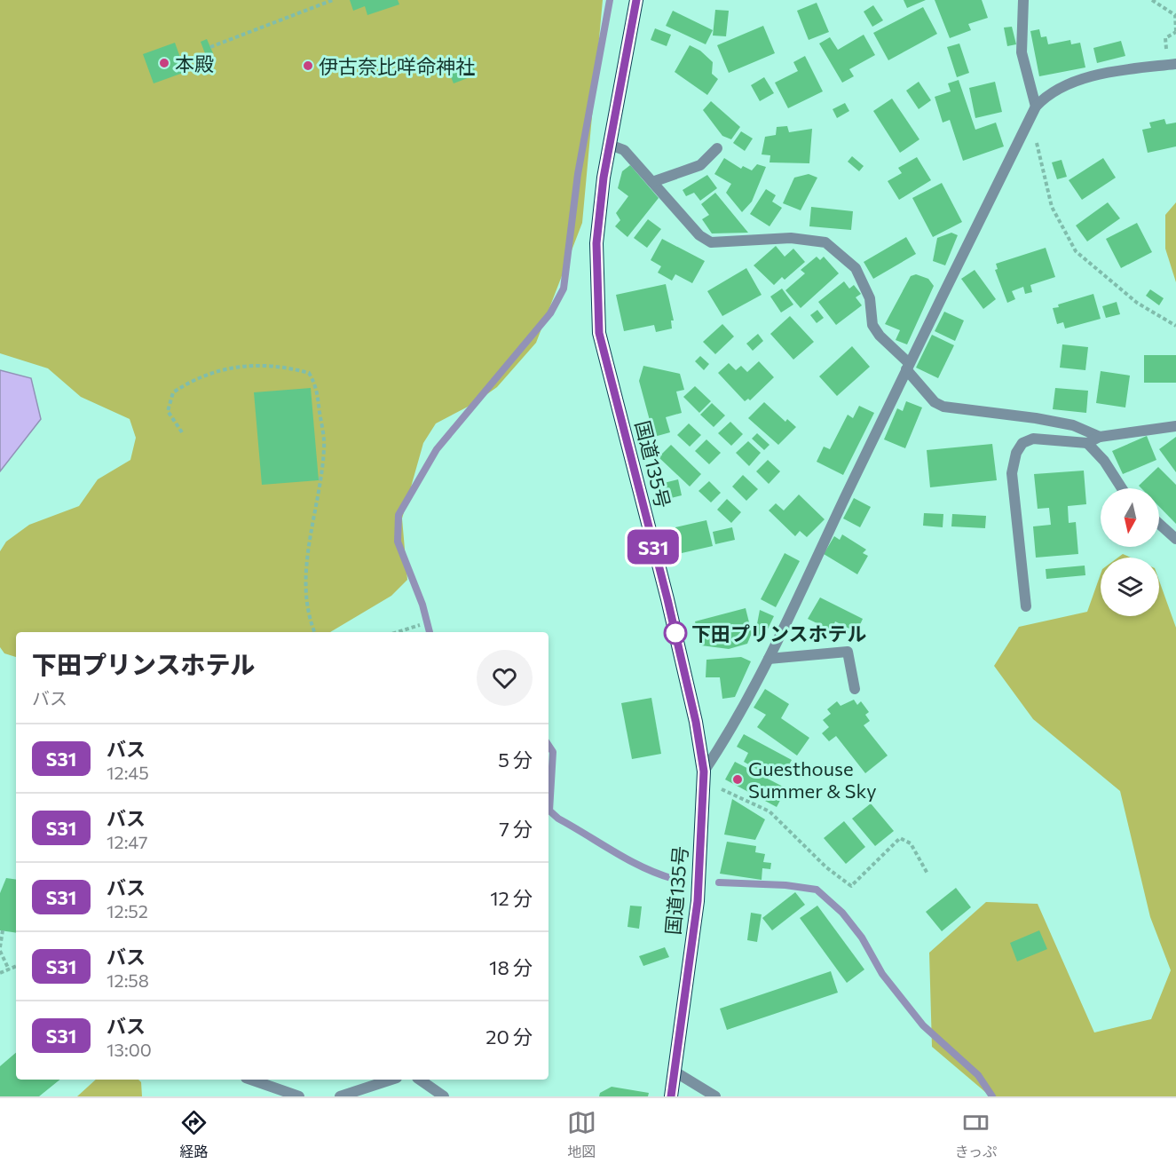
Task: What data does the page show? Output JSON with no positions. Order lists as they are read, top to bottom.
{
  "streets": {
    "highway": ["国道135号"]
  },
  "places": [
    "本殿",
    "伊古奈比咩命神社",
    "下田プリンスホテル",
    "Guesthouse Summer & Sky"
  ],
  "lines": ["bus line S31"],
  "north": "bottom",
  "page": {
    "on_map": "S31",
    "heading": ["下田プリンスホテル", "バス"],
    "list": [
      {
        "mark": "S31",
        "name": "バス",
        "note": "12:45",
        "value": "5 分"
      },
      {
        "mark": "S31",
        "name": "バス",
        "note": "12:47",
        "value": "7 分"
      },
      {
        "mark": "S31",
        "name": "バス",
        "note": "12:52",
        "value": "12 分"
      },
      {
        "mark": "S31",
        "name": "バス",
        "note": "12:58",
        "value": "18 分"
      },
      {
        "mark": "S31",
        "name": "バス",
        "note": "13:00",
        "value": "20 分"
      }
    ],
    "tabs": ["経路", "地図", "きっぷ"]
  }
}
